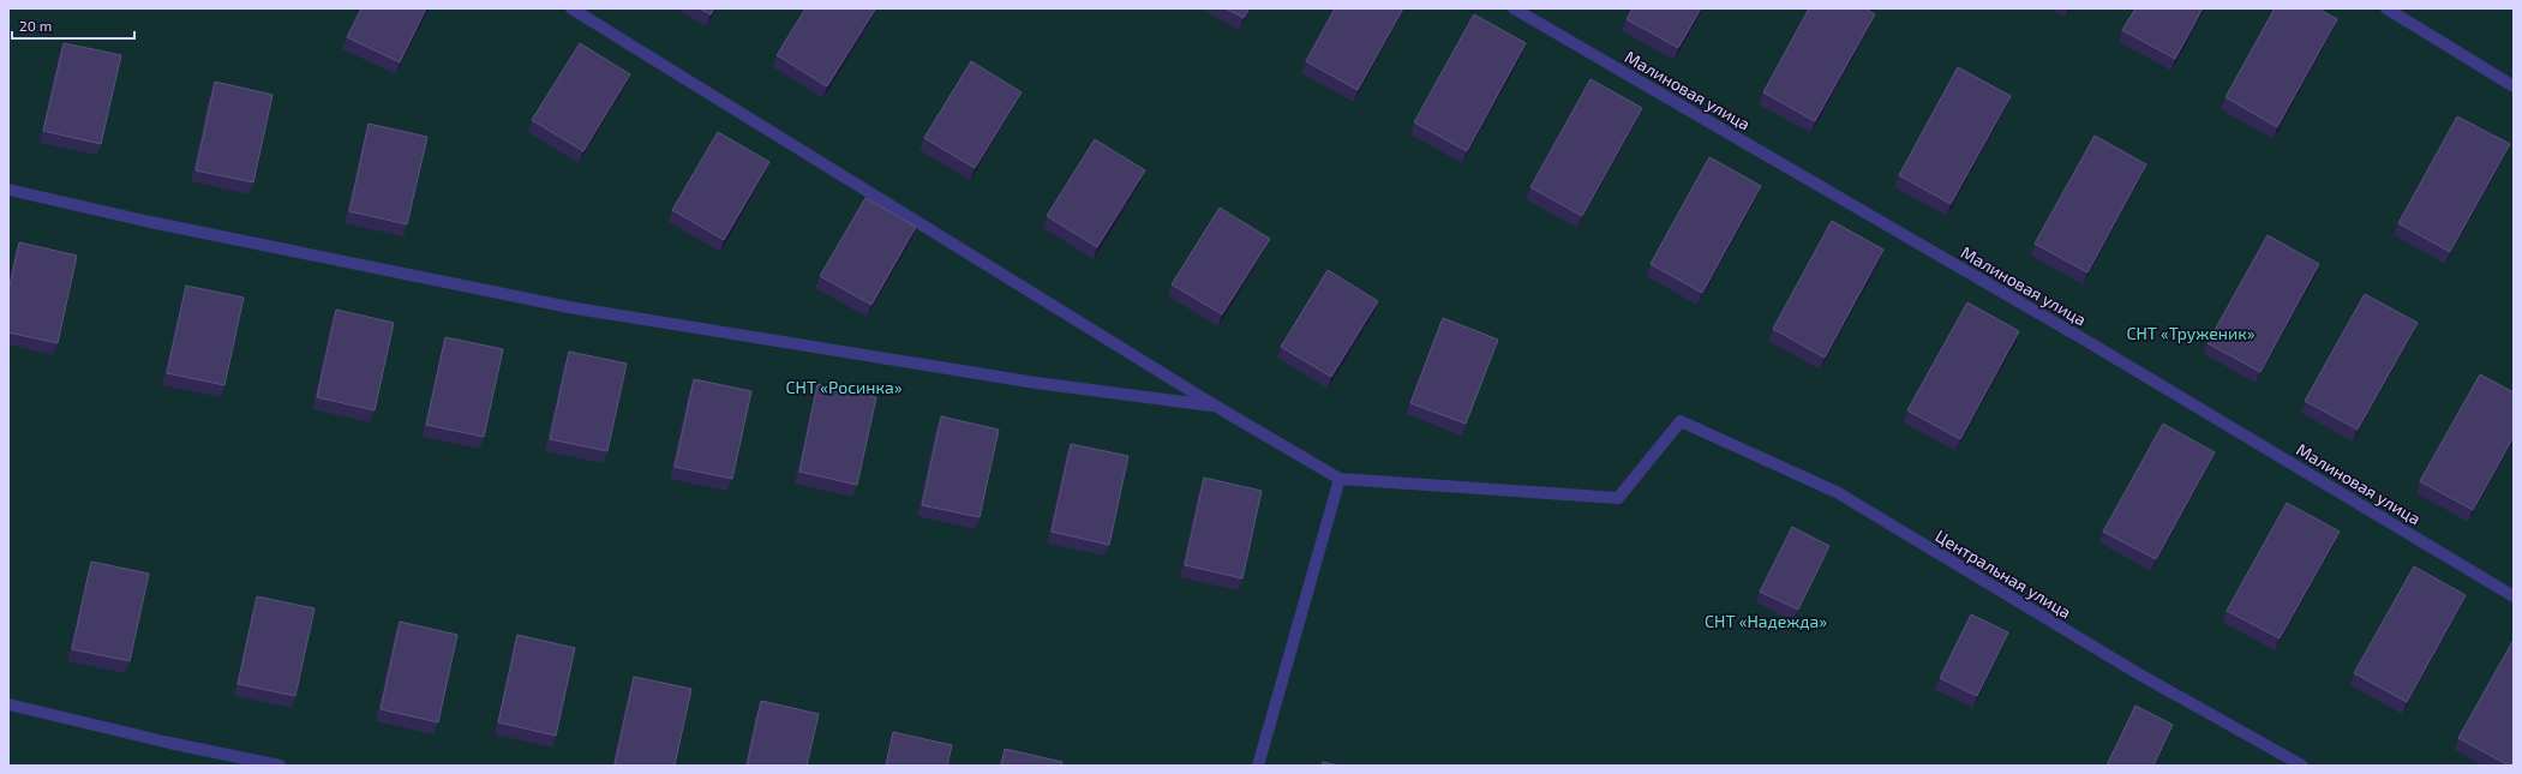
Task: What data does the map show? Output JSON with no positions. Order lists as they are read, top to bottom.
{
  "streets": {
    "street": ["Малиновая улица", "Центральная улица"]
  },
  "parks": ["СНТ «Труженик»", "СНТ «Росинка»", "СНТ «Надежда»"],
  "scale_bar": "20 m"
}
